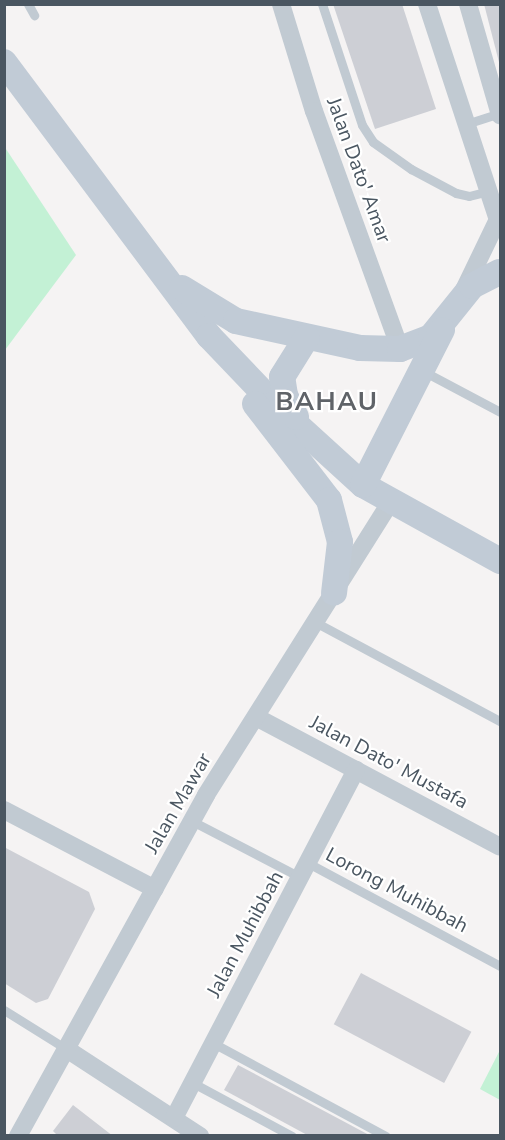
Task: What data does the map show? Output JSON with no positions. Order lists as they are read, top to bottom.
{
  "streets": {
    "street": [
      "Jalan Dato' Amar",
      "Jalan Dato' Mustafa",
      "Jalan Mawar",
      "Jalan Muhibbah"
    ],
    "lane": ["Lorong Muhibbah"]
  },
  "crossings": [
    ["Jalan Dato' Mustafa", "Jalan Mawar"],
    ["Jalan Dato' Mustafa", "Jalan Muhibbah"],
    ["Jalan Mawar", "Lorong Muhibbah"],
    ["Lorong Muhibbah", "Jalan Muhibbah"]
  ],
  "districts": ["BAHAU"]
}
